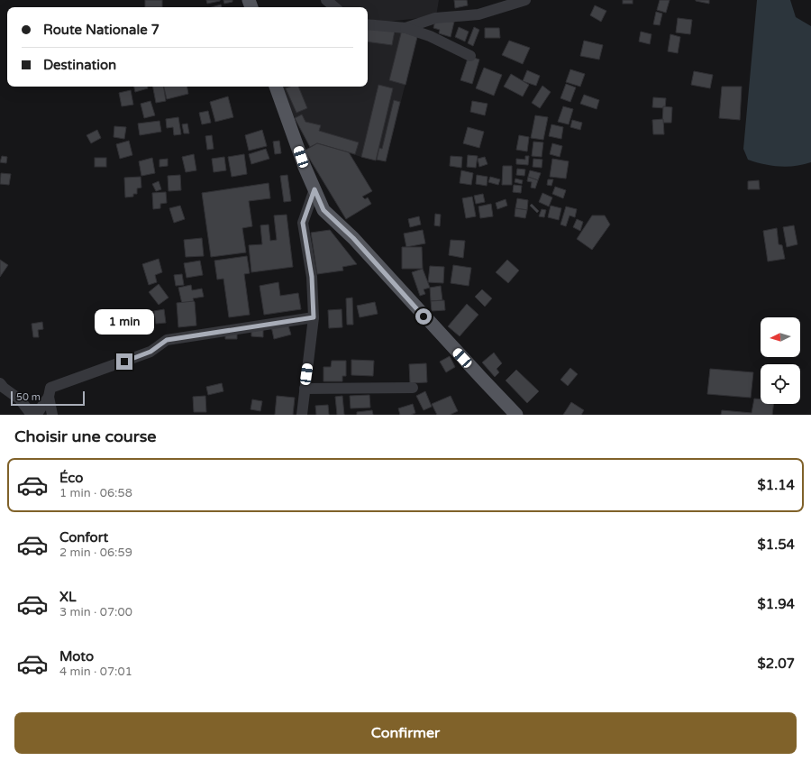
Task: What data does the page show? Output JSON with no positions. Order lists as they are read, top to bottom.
{
  "scale_bar": "50 m",
  "north": "left",
  "page": {
    "banner": ["Route Nationale 7", "Destination"],
    "bubble": "1 min",
    "scale": "50 m",
    "heading": "Choisir une course",
    "list": [
      {
        "name": "Éco",
        "note": "1 min · 06:58",
        "value": "$1.14"
      },
      {
        "name": "Confort",
        "note": "2 min · 06:59",
        "value": "$1.54"
      },
      {
        "name": "XL",
        "note": "3 min · 07:00",
        "value": "$1.94"
      },
      {
        "name": "Moto",
        "note": "4 min · 07:01",
        "value": "$2.07"
      }
    ],
    "buttons": "Confirmer"
  }
}
